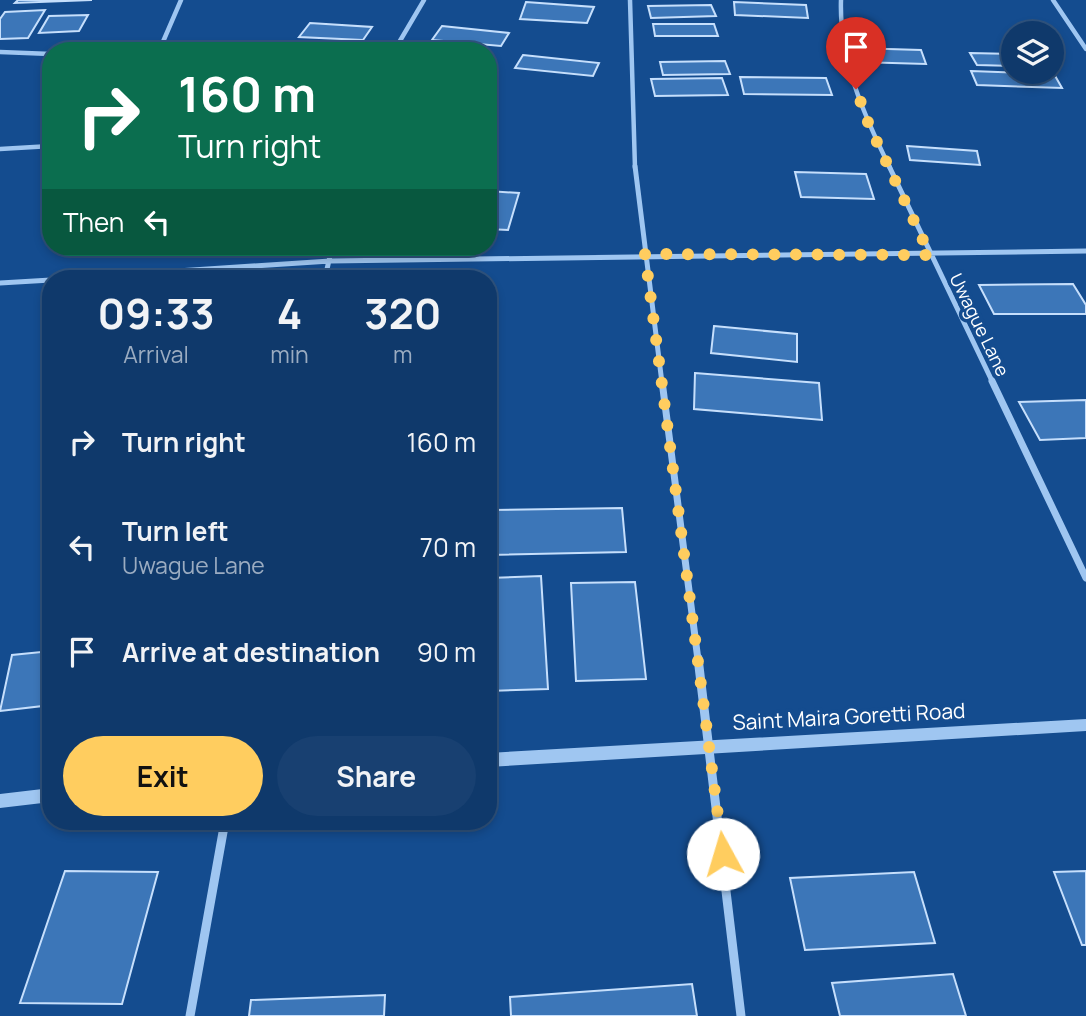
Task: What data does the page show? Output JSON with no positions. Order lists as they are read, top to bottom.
{
  "streets": {
    "street": ["Uwague Lane", "Saint Maira Goretti Road"]
  },
  "page": {
    "turn": ["160 m", "Turn right"],
    "then": "Then",
    "eta": [
      "09:33",
      "Arrival",
      "4",
      "min",
      "320",
      "m"
    ],
    "list": [
      {
        "name": "Turn right",
        "value": "160 m"
      },
      {
        "name": "Turn left",
        "note": "Uwague Lane",
        "value": "70 m"
      },
      {
        "name": "Arrive at destination",
        "value": "90 m"
      }
    ],
    "buttons": ["Exit", "Share"]
  }
}
